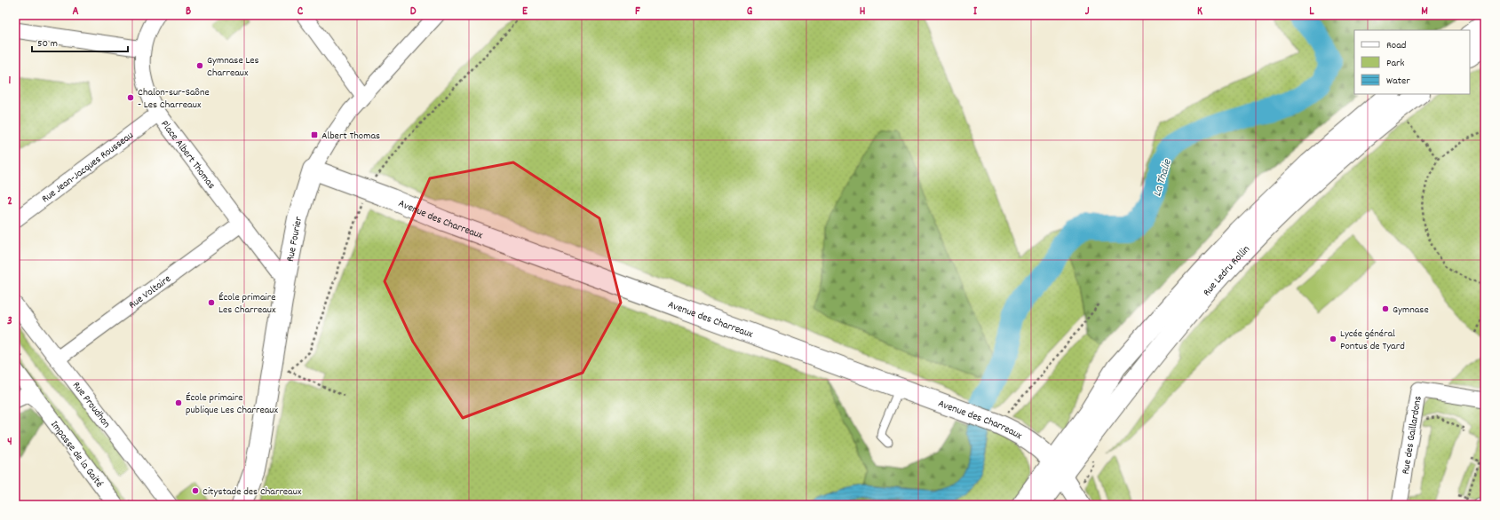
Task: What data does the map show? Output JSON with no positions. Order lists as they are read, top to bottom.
{
  "streets": {
    "main road": ["Avenue des Charreaux", "Rue Fourier", "Rue Ledru Rollin"],
    "street": [
      "Place Albert Thomas",
      "Rue Jean-Jacques Rousseau",
      "Rue Voltaire",
      "Rue Proudhon",
      "Rue des Gaillardons",
      "Impasse de la Gaité"
    ]
  },
  "crossings": [
    ["Place Albert Thomas", "Rue Jean-Jacques Rousseau"],
    ["Place Albert Thomas", "Rue Fourier"],
    ["Place Albert Thomas", "Rue Voltaire"],
    ["Avenue des Charreaux", "Rue Fourier"],
    ["Avenue des Charreaux", "Rue Ledru Rollin"],
    ["Rue Voltaire", "Rue Proudhon"]
  ],
  "water": ["La Thalie"],
  "places": {
    "other": [
      "Gymnase Les Charreaux",
      "Chalon-sur-Saône - Les Charreaux",
      "École primaire Les Charreaux",
      "Gymnase",
      "Lycée général Pontus de Tyard",
      "École primaire publique Les Charreaux",
      "Citystade des Charreaux"
    ],
    "transit": ["Albert Thomas"]
  },
  "legend": ["Road", "Park", "Water"],
  "scale_bar": "50 m",
  "grid": {
    "columns": [
      "A",
      "B",
      "C",
      "D",
      "E",
      "F",
      "G",
      "H",
      "I",
      "J",
      "K",
      "L",
      "M"
    ],
    "rows": [
      "1",
      "2",
      "3",
      "4"
    ]
  }
}
